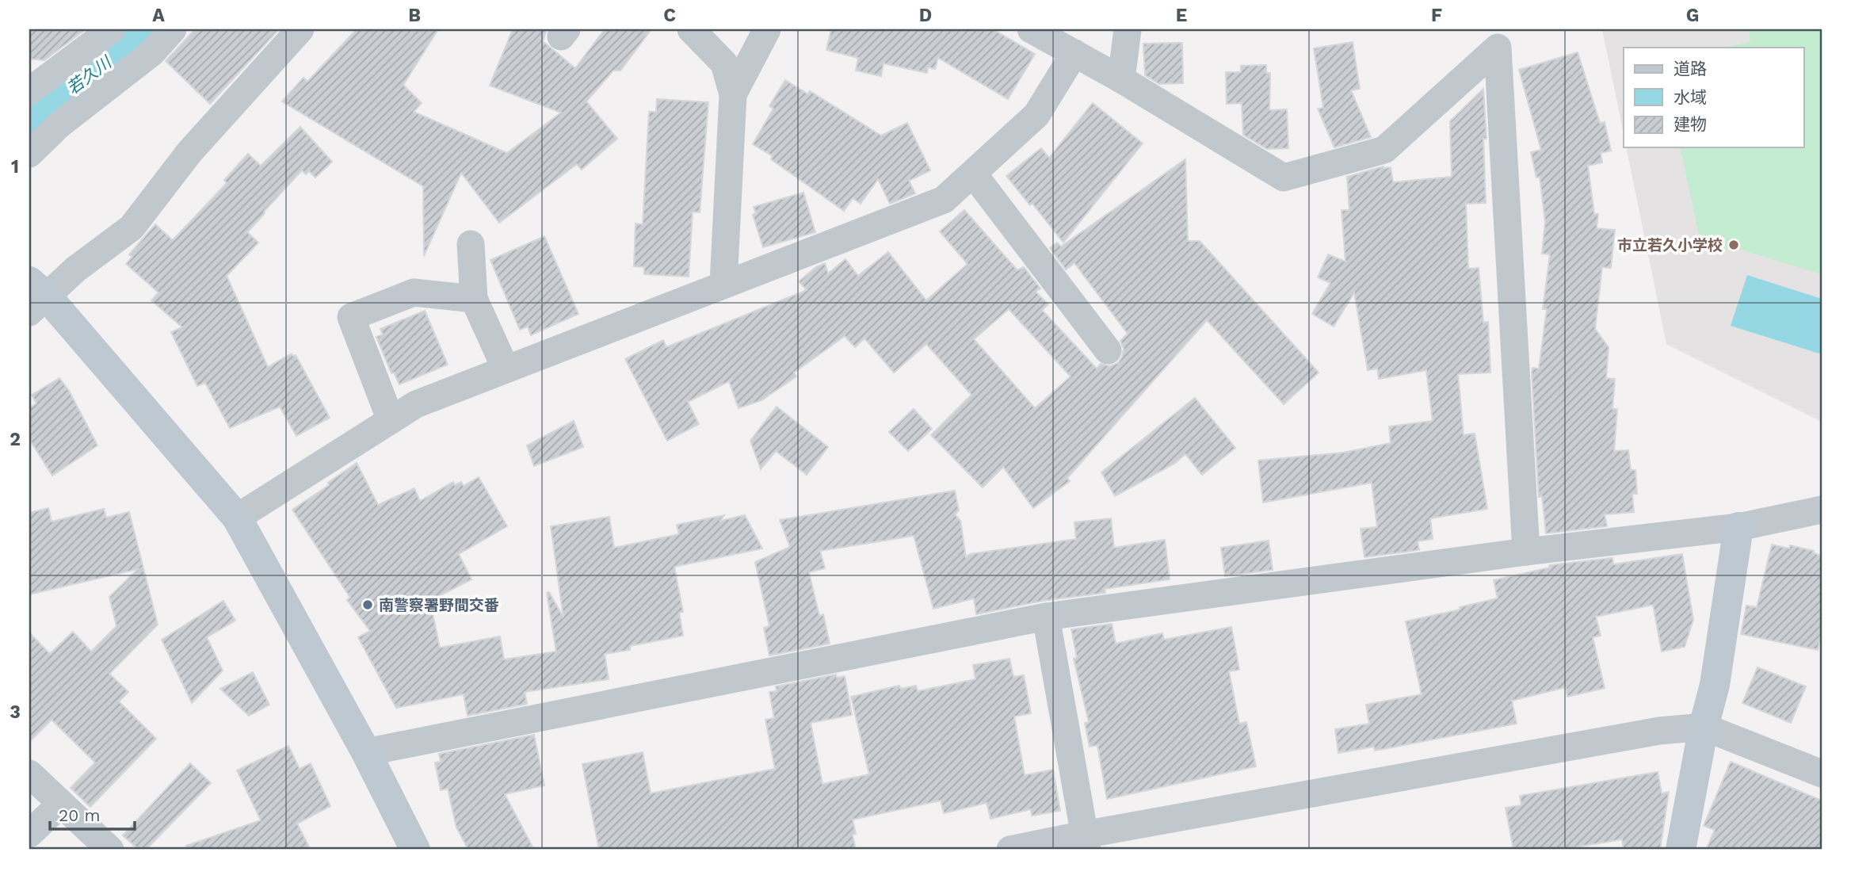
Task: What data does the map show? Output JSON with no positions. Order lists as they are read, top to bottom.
{
  "water": ["若久川"],
  "places": ["市立若久小学校", "南警察署野間交番"],
  "legend": ["道路", "水域", "建物"],
  "scale_bar": "20 m",
  "grid": {
    "columns": [
      "A",
      "B",
      "C",
      "D",
      "E",
      "F",
      "G"
    ],
    "rows": ["1", "2", "3"]
  }
}
